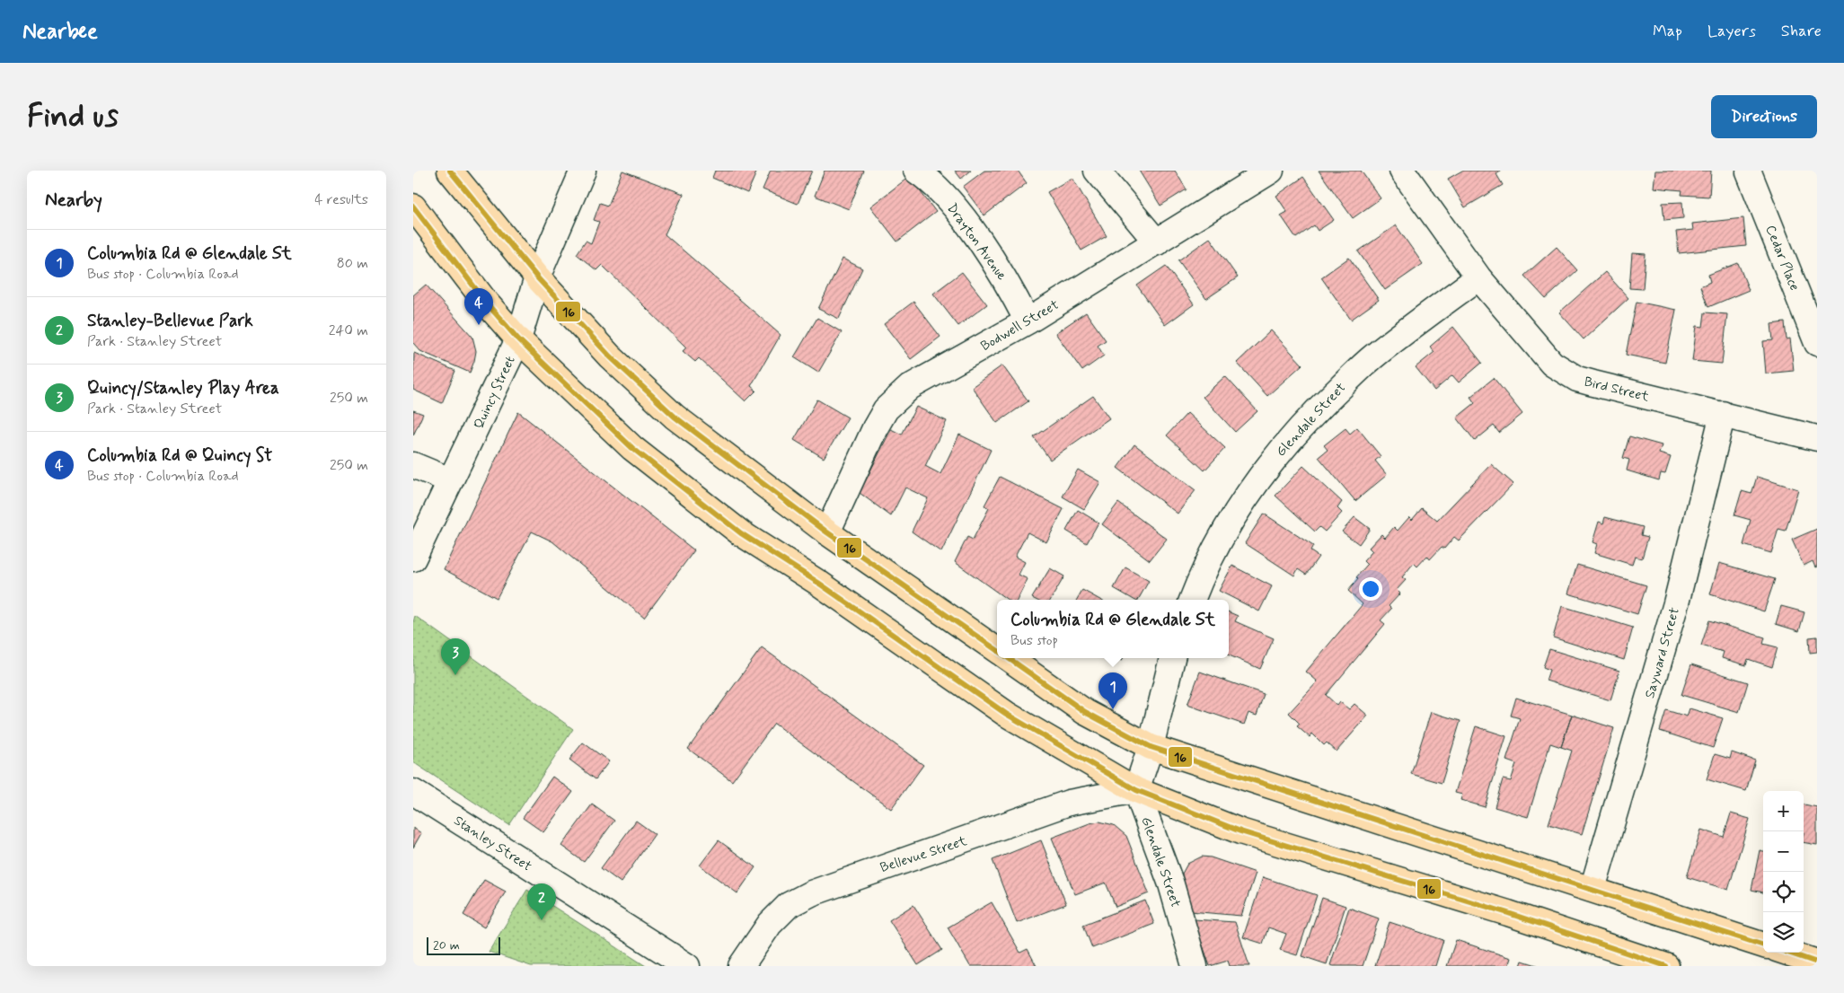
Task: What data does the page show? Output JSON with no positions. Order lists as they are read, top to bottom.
{
  "streets": {
    "street": [
      "Drayton Avenue",
      "Cedar Place",
      "Bodwell Street",
      "Bird Street",
      "Quincy Street",
      "Glendale Street",
      "Sayward Street",
      "Stanley Street",
      "Bellevue Street"
    ]
  },
  "crossings": [
    ["Drayton Avenue", "Bodwell Street"],
    ["Bird Street", "Glendale Street"],
    ["Bird Street", "Sayward Street"],
    ["Glendale Street", "Bellevue Street"]
  ],
  "lines": ["transit line 16"],
  "scale_bar": "20 m",
  "page": {
    "header": "Nearbee",
    "nav": ["Map", "Layers", "Share"],
    "buttons": "Directions",
    "title": "Find us",
    "heading": ["Nearby", "4 results"],
    "list": [
      {
        "mark": "1",
        "name": "Columbia Rd @ Glendale St",
        "note": "Bus stop · Columbia Road",
        "value": "80 m"
      },
      {
        "mark": "2",
        "name": "Stanley-Bellevue Park",
        "note": "Park · Stanley Street",
        "value": "240 m"
      },
      {
        "mark": "3",
        "name": "Quincy/Stanley Play Area",
        "note": "Park · Stanley Street",
        "value": "250 m"
      },
      {
        "mark": "4",
        "name": "Columbia Rd @ Quincy St",
        "note": "Bus stop · Columbia Road",
        "value": "250 m"
      }
    ],
    "pins": [
      "4",
      "3",
      "1",
      "2"
    ],
    "popup": ["Columbia Rd @ Glendale St", "Bus stop"],
    "map_buttons": ["+", "−"],
    "scale": "20 m"
  }
}
